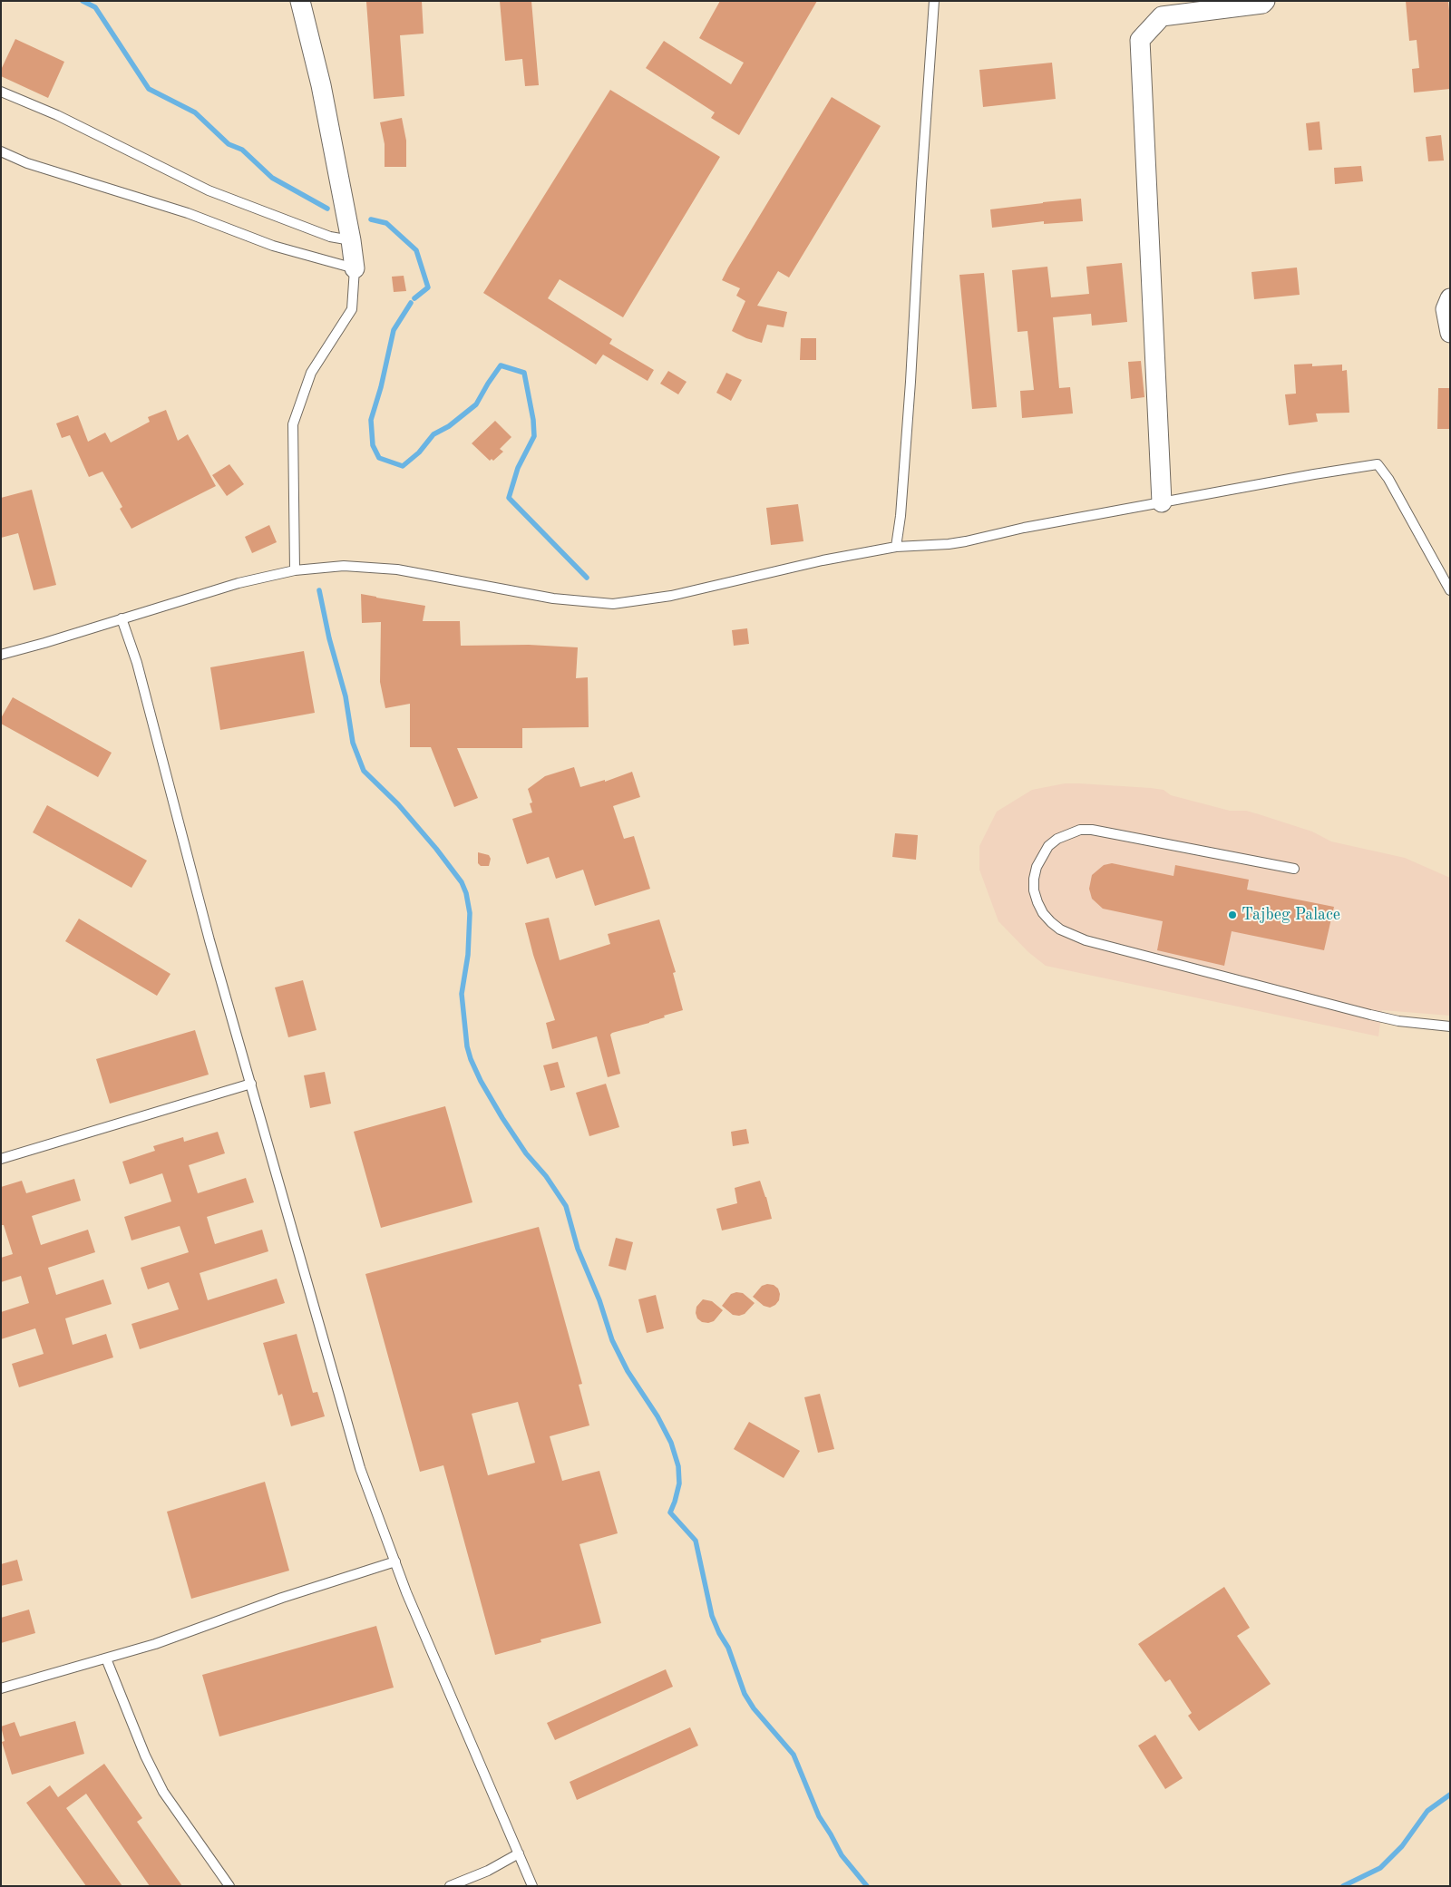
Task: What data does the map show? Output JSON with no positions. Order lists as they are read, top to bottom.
{
  "places": ["Tajbeg Palace"]
}
